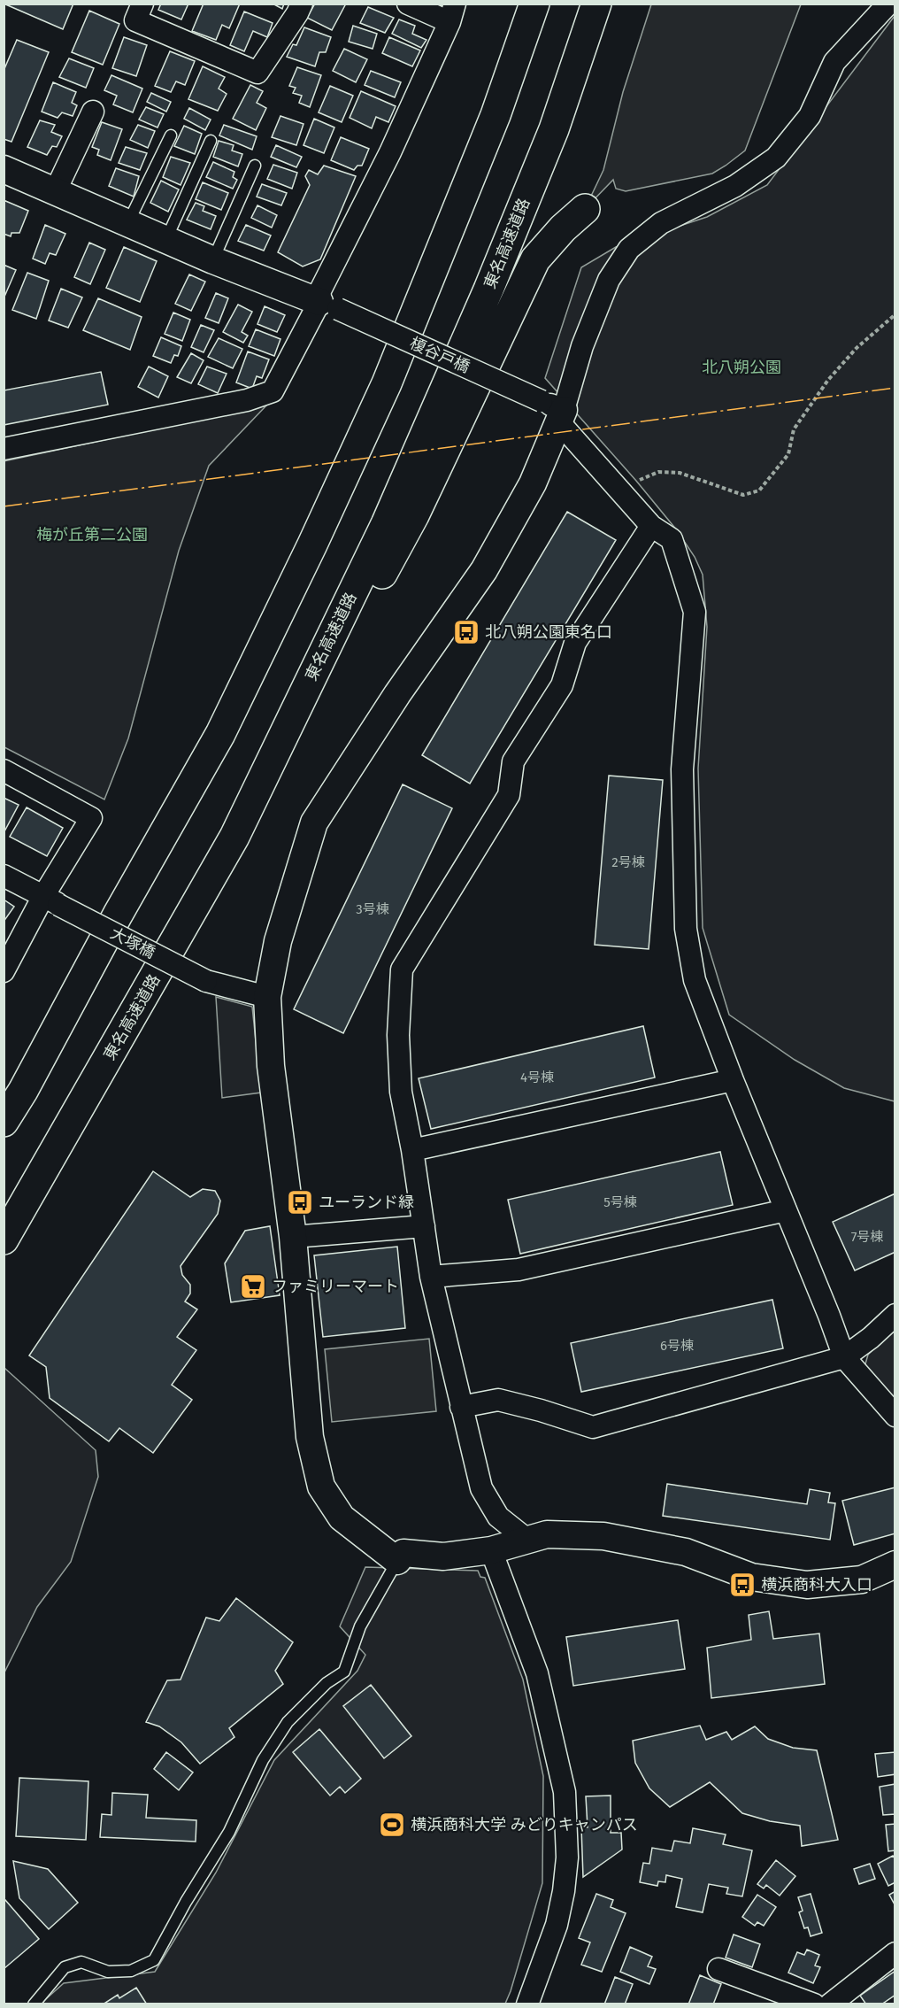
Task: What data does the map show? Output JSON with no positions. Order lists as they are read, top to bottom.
{
  "streets": {
    "highway": ["東名高速道路"],
    "street": ["榎谷戸橋", "大塚橋"]
  },
  "parks": ["北八朔公園", "梅が丘第二公園"],
  "places": {
    "bus stop": ["北八朔公園東名口", "ユーランド緑", "横浜商科大入口"],
    "supermarket": ["ファミリーマート"],
    "sports": ["横浜商科大学 みどりキャンパス"]
  },
  "house_numbers": [
    "2号棟",
    "3号棟",
    "4号棟",
    "5号棟",
    "7号棟",
    "6号棟"
  ]
}
